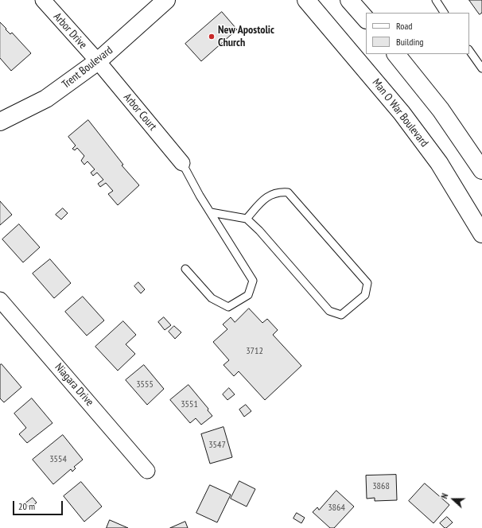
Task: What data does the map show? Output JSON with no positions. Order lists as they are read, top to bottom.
{
  "streets": {
    "main road": ["Trent Boulevard", "Man O War Boulevard"],
    "street": ["Arbor Drive", "Arbor Court", "Niagara Drive"]
  },
  "crossings": [
    ["Arbor Drive", "Trent Boulevard"],
    ["Arbor Drive", "Arbor Court"],
    ["Trent Boulevard", "Arbor Court"]
  ],
  "places": ["New Apostolic Church"],
  "house_numbers": [
    "3712",
    "3555",
    "3551",
    "3547",
    "3554",
    "3868",
    "3864"
  ],
  "legend": ["Road", "Building"],
  "scale_bar": "20 m",
  "north": "left"
}
